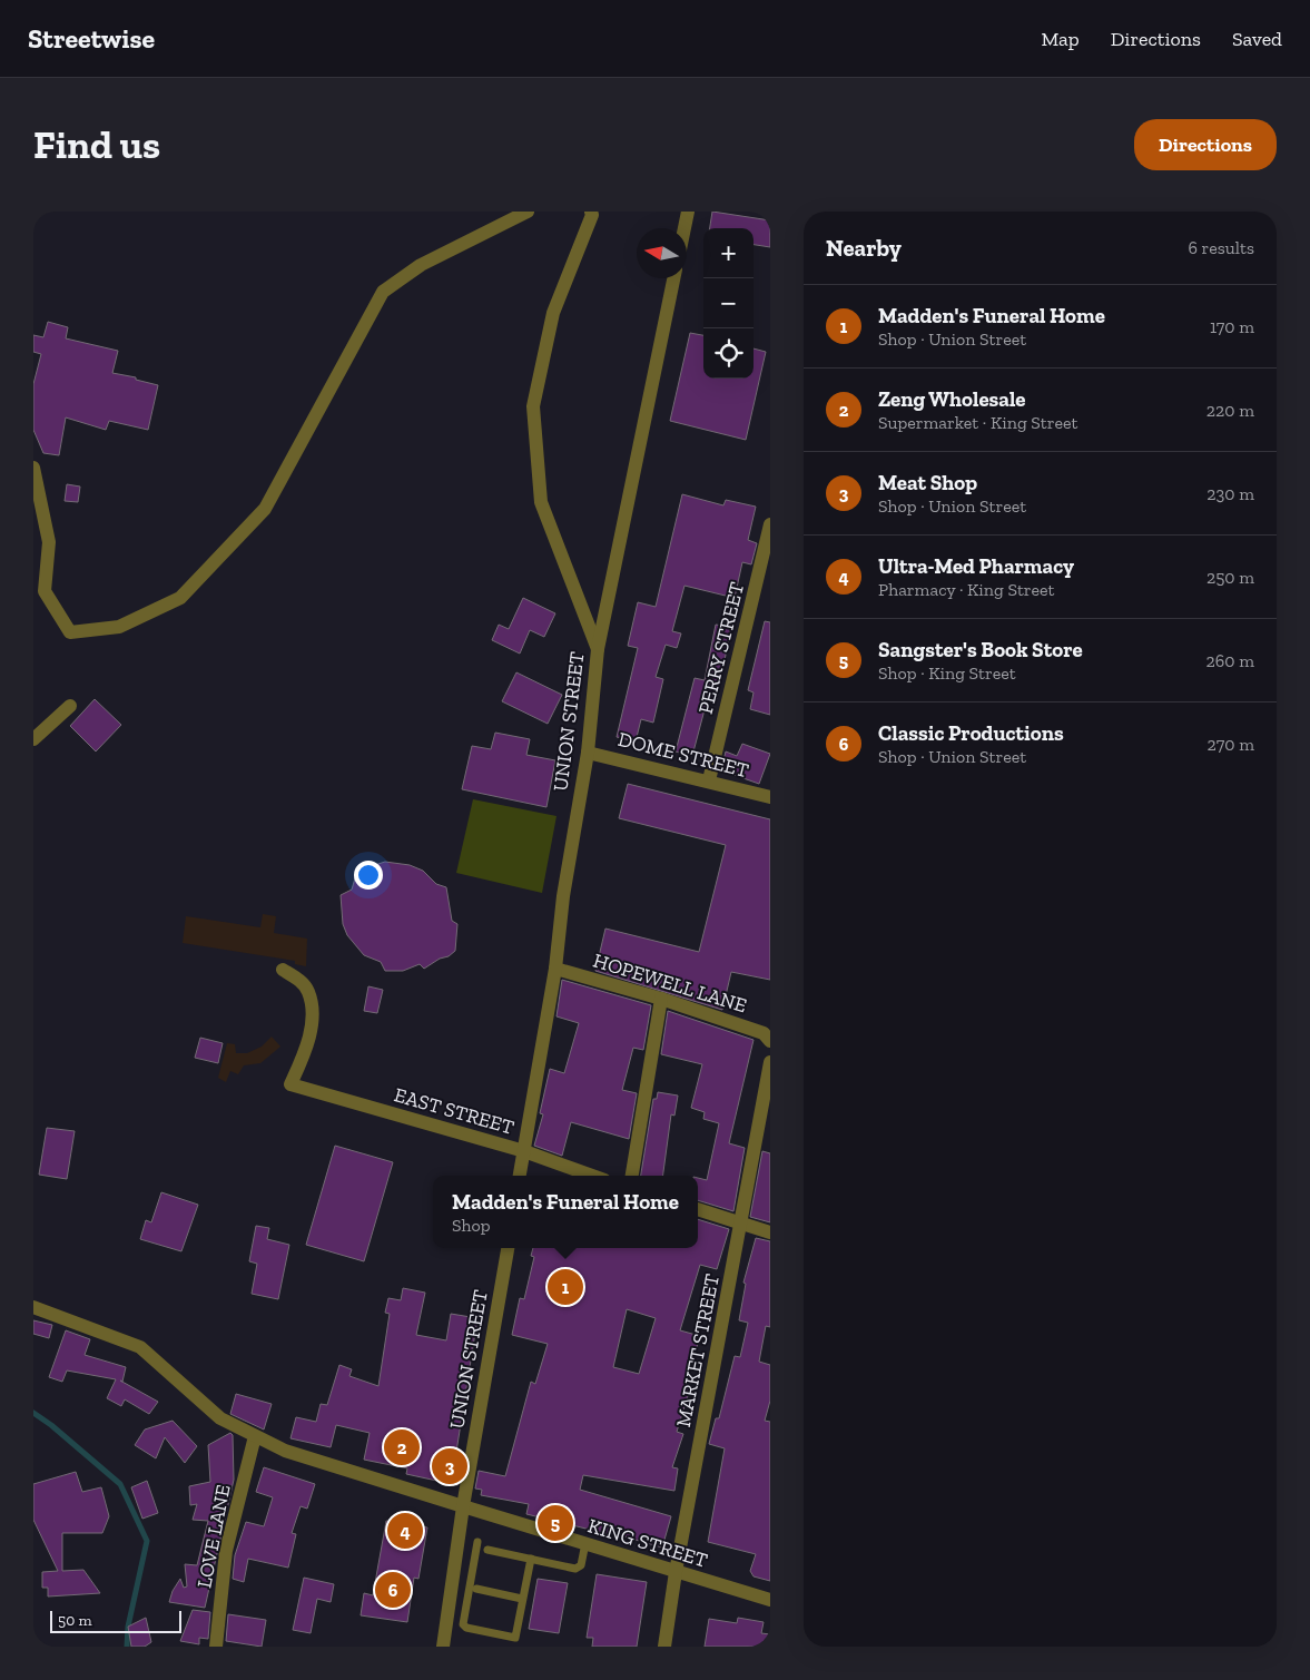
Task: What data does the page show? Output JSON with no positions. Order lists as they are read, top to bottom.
{
  "streets": {
    "street": [
      "PERRY STREET",
      "UNION STREET",
      "DOME STREET",
      "HOPEWELL LANE",
      "EAST STREET",
      "MARKET STREET",
      "LOVE LANE",
      "KING STREET"
    ]
  },
  "crossings": [
    ["PERRY STREET", "DOME STREET"],
    ["UNION STREET", "DOME STREET"],
    ["UNION STREET", "HOPEWELL LANE"],
    ["UNION STREET", "EAST STREET"],
    ["UNION STREET", "KING STREET"],
    ["MARKET STREET", "KING STREET"],
    ["LOVE LANE", "KING STREET"]
  ],
  "scale_bar": "50 m",
  "north": "left",
  "page": {
    "header": "Streetwise",
    "nav": ["Map", "Directions", "Saved"],
    "buttons": "Directions",
    "title": "Find us",
    "heading": ["Nearby", "6 results"],
    "map_buttons": ["+", "−"],
    "list": [
      {
        "mark": "1",
        "name": "Madden's Funeral Home",
        "note": "Shop · Union Street",
        "value": "170 m"
      },
      {
        "mark": "2",
        "name": "Zeng Wholesale",
        "note": "Supermarket · King Street",
        "value": "220 m"
      },
      {
        "mark": "3",
        "name": "Meat Shop",
        "note": "Shop · Union Street",
        "value": "230 m"
      },
      {
        "mark": "4",
        "name": "Ultra-Med Pharmacy",
        "note": "Pharmacy · King Street",
        "value": "250 m"
      },
      {
        "mark": "5",
        "name": "Sangster's Book Store",
        "note": "Shop · King Street",
        "value": "260 m"
      },
      {
        "mark": "6",
        "name": "Classic Productions",
        "note": "Shop · Union Street",
        "value": "270 m"
      }
    ],
    "popup": ["Madden's Funeral Home", "Shop"],
    "pins": [
      "1",
      "2",
      "3",
      "5",
      "4",
      "6"
    ],
    "scale": "50 m"
  }
}
